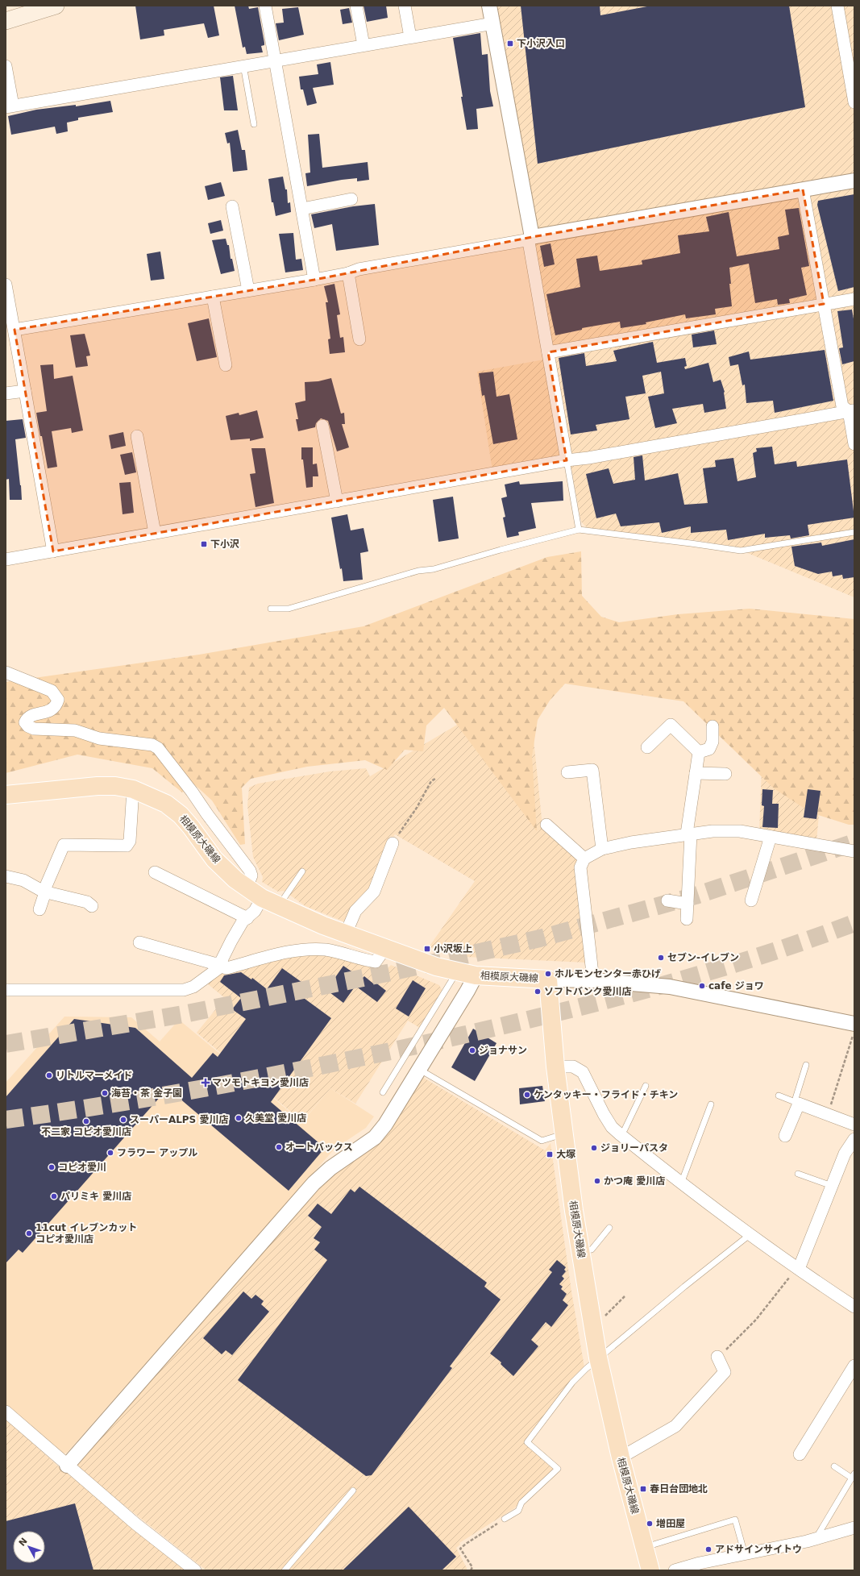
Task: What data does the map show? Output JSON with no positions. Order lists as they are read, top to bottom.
{
  "streets": {
    "main road": ["相模原大磯線"]
  },
  "places": {
    "transit": [
      "下小沢入口",
      "下小沢",
      "小沢坂上",
      "大塚",
      "春日台団地北"
    ],
    "other": [
      "セブン-イレブン",
      "ホルモンセンター赤ひげ",
      "cafe ジョワ",
      "ソフトバンク愛川店",
      "ジョナサン",
      "リトルマーメイド",
      "海苔・茶 金子園",
      "ケンタッキー・フライド・チキン",
      "久美堂 愛川店",
      "スーパーALPS 愛川店",
      "不二家 コピオ愛川店",
      "オートバックス",
      "ジョリーパスタ",
      "フラワー アップル",
      "コピオ愛川",
      "かつ庵 愛川店",
      "パリミキ 愛川店",
      "11cut イレブンカット コピオ愛川店",
      "増田屋",
      "アドサインサイトウ"
    ],
    "health": ["マツモトキヨシ愛川店"]
  },
  "north": "top left"
}
